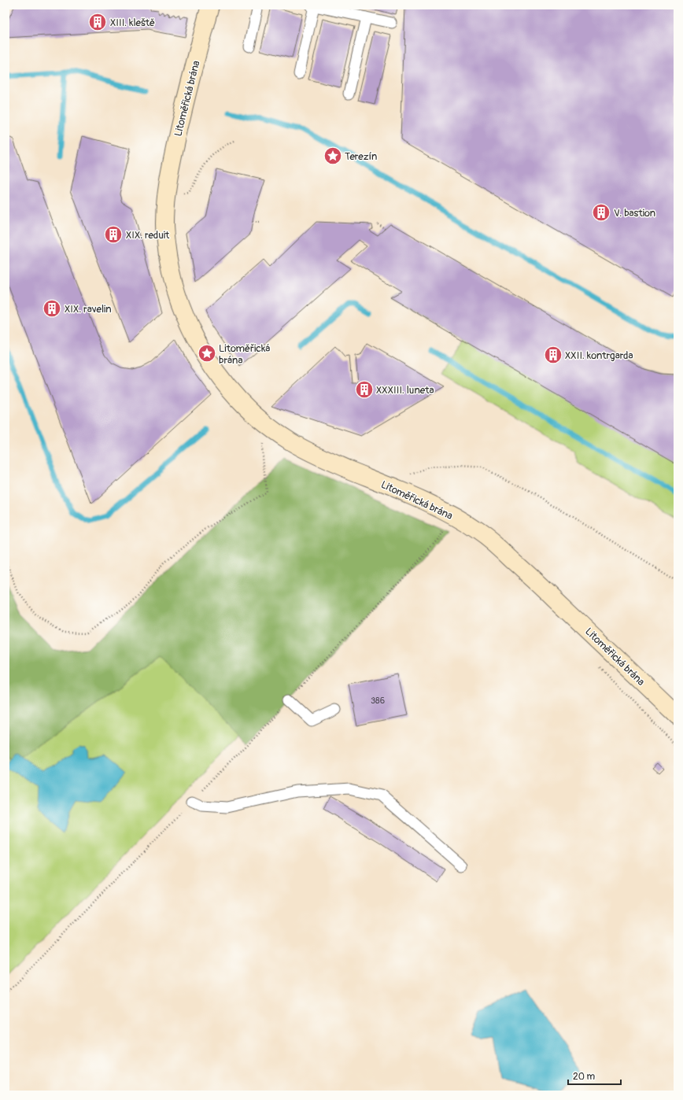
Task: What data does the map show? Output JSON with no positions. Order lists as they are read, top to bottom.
{
  "streets": {
    "main road": ["Litoměřická brána"]
  },
  "places": {
    "building": [
      "XIII. kleště",
      "V. bastion",
      "XIX. reduit",
      "XIX. ravelin",
      "XXII. kontrgarda",
      "XXXIII. luneta"
    ],
    "place": ["Terezín", "Litoměřická brána"]
  },
  "house_numbers": ["386"],
  "scale_bar": "20 m"
}
